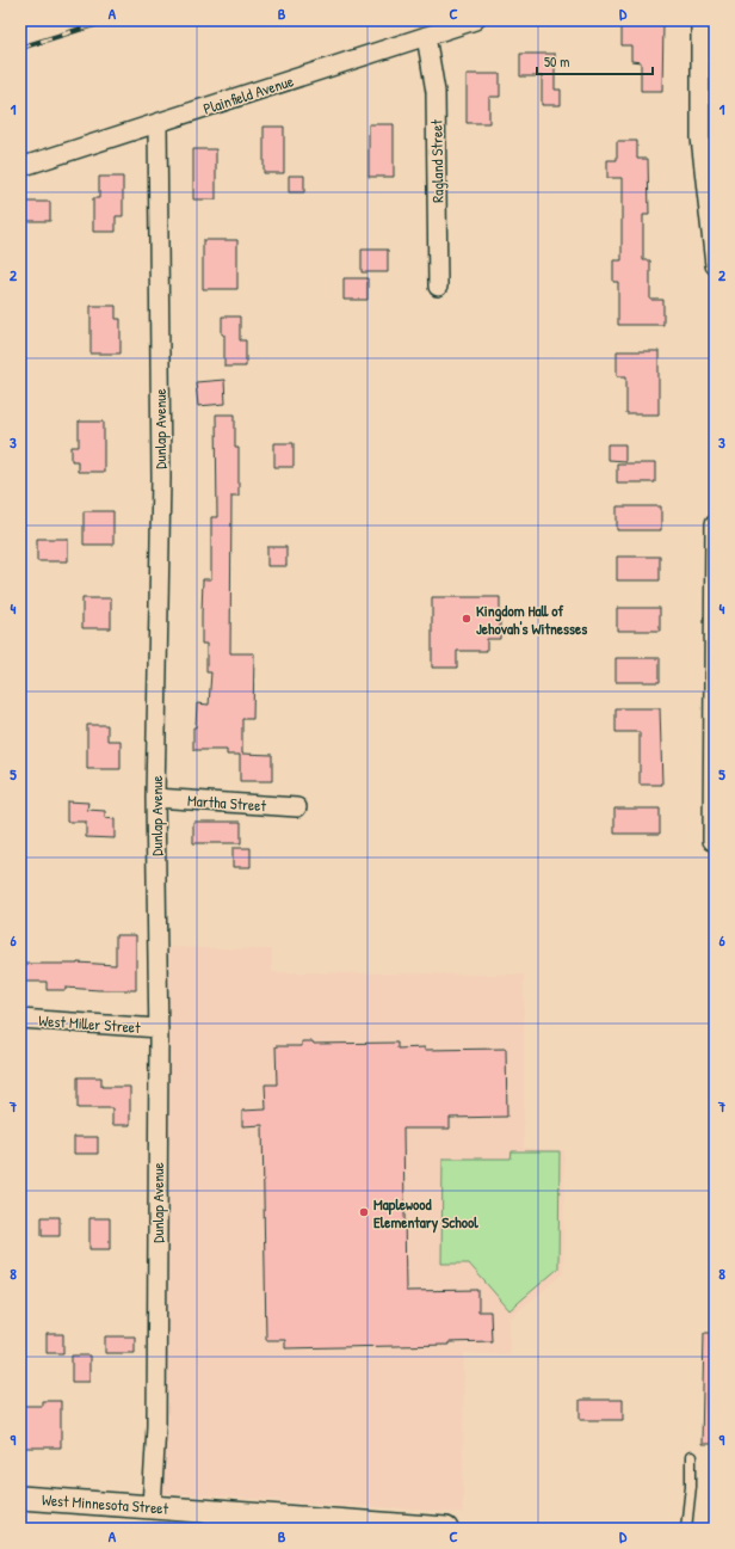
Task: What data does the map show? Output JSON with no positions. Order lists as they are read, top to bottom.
{
  "streets": {
    "street": [
      "Plainfield Avenue",
      "Ragland Street",
      "Dunlap Avenue",
      "Martha Street",
      "West Miller Street",
      "West Minnesota Street"
    ]
  },
  "crossings": [
    ["Plainfield Avenue", "Ragland Street"],
    ["Plainfield Avenue", "Dunlap Avenue"],
    ["Dunlap Avenue", "Martha Street"],
    ["Dunlap Avenue", "West Miller Street"],
    ["Dunlap Avenue", "West Minnesota Street"]
  ],
  "places": ["Kingdom Hall of Jehovah's Witnesses", "Maplewood Elementary School"],
  "scale_bar": "50 m",
  "grid": {
    "columns": [
      "A",
      "B",
      "C",
      "D"
    ],
    "rows": [
      "1",
      "2",
      "3",
      "4",
      "5",
      "6",
      "7",
      "8",
      "9"
    ]
  }
}
